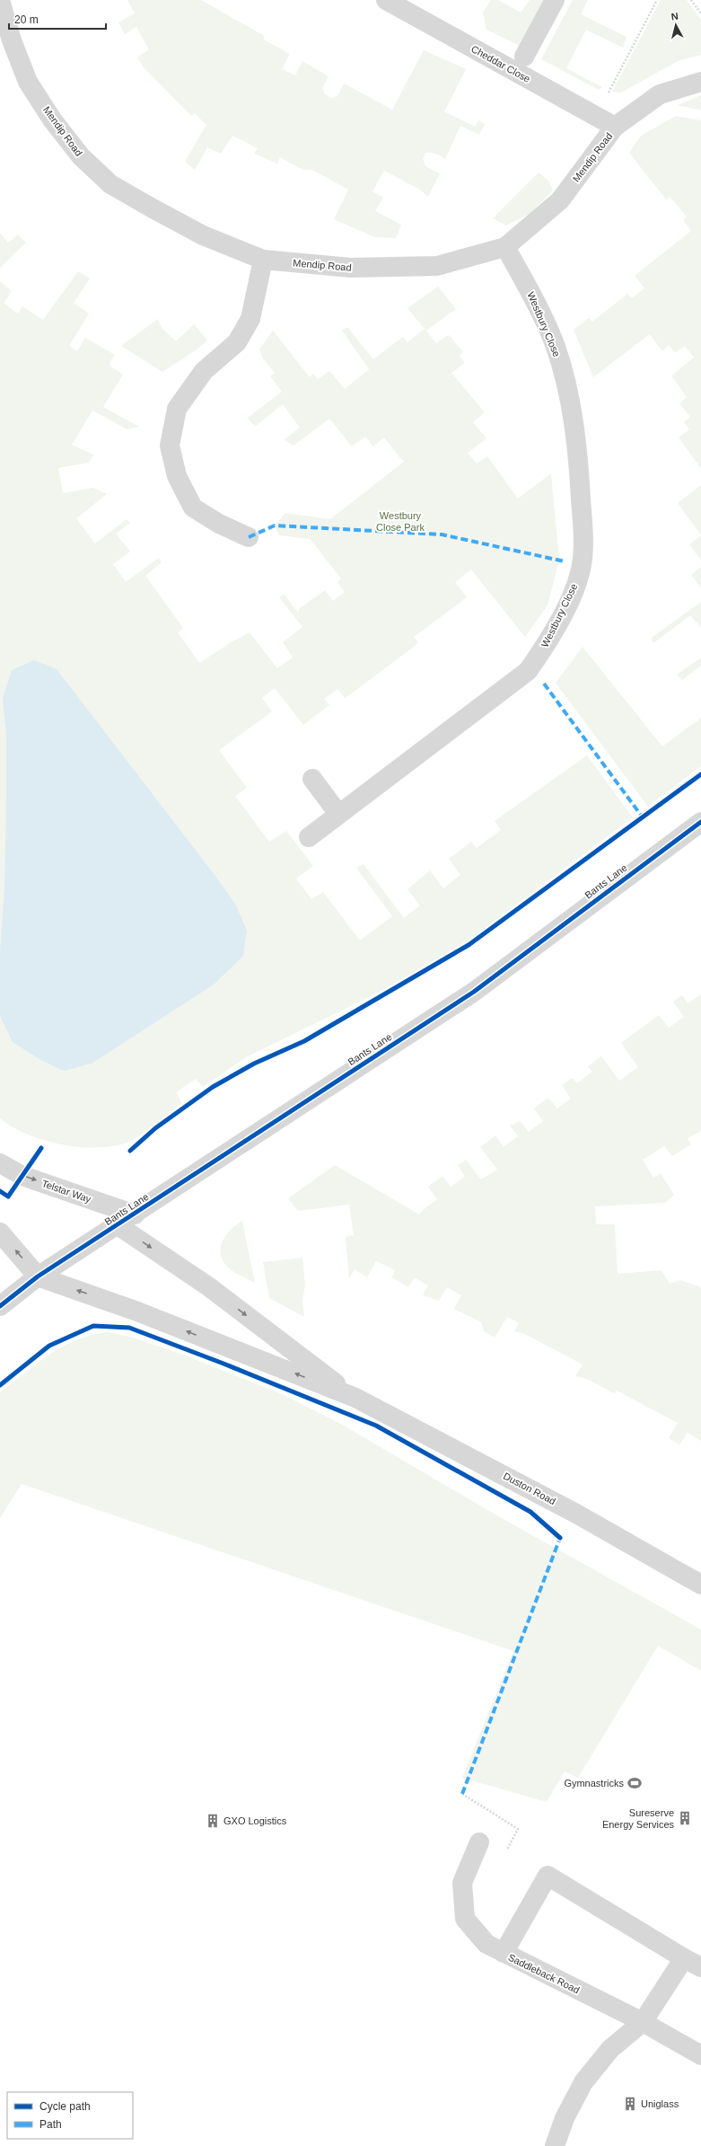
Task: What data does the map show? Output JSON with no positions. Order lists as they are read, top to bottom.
{
  "streets": {
    "street": [
      "Cheddar Close",
      "Mendip Road",
      "Westbury Close",
      "Bants Lane",
      "Telstar Way",
      "Duston Road",
      "Saddleback Road"
    ]
  },
  "crossings": [
    ["Cheddar Close", "Mendip Road"],
    ["Mendip Road", "Westbury Close"],
    ["Bants Lane", "Telstar Way"]
  ],
  "parks": ["Westbury Close Park"],
  "places": {
    "sports": ["Gymnastricks"],
    "building": ["Sureserve Energy Services", "GXO Logistics", "Uniglass"]
  },
  "legend": ["Cycle path", "Path"],
  "scale_bar": "20 m",
  "north": "top"
}
